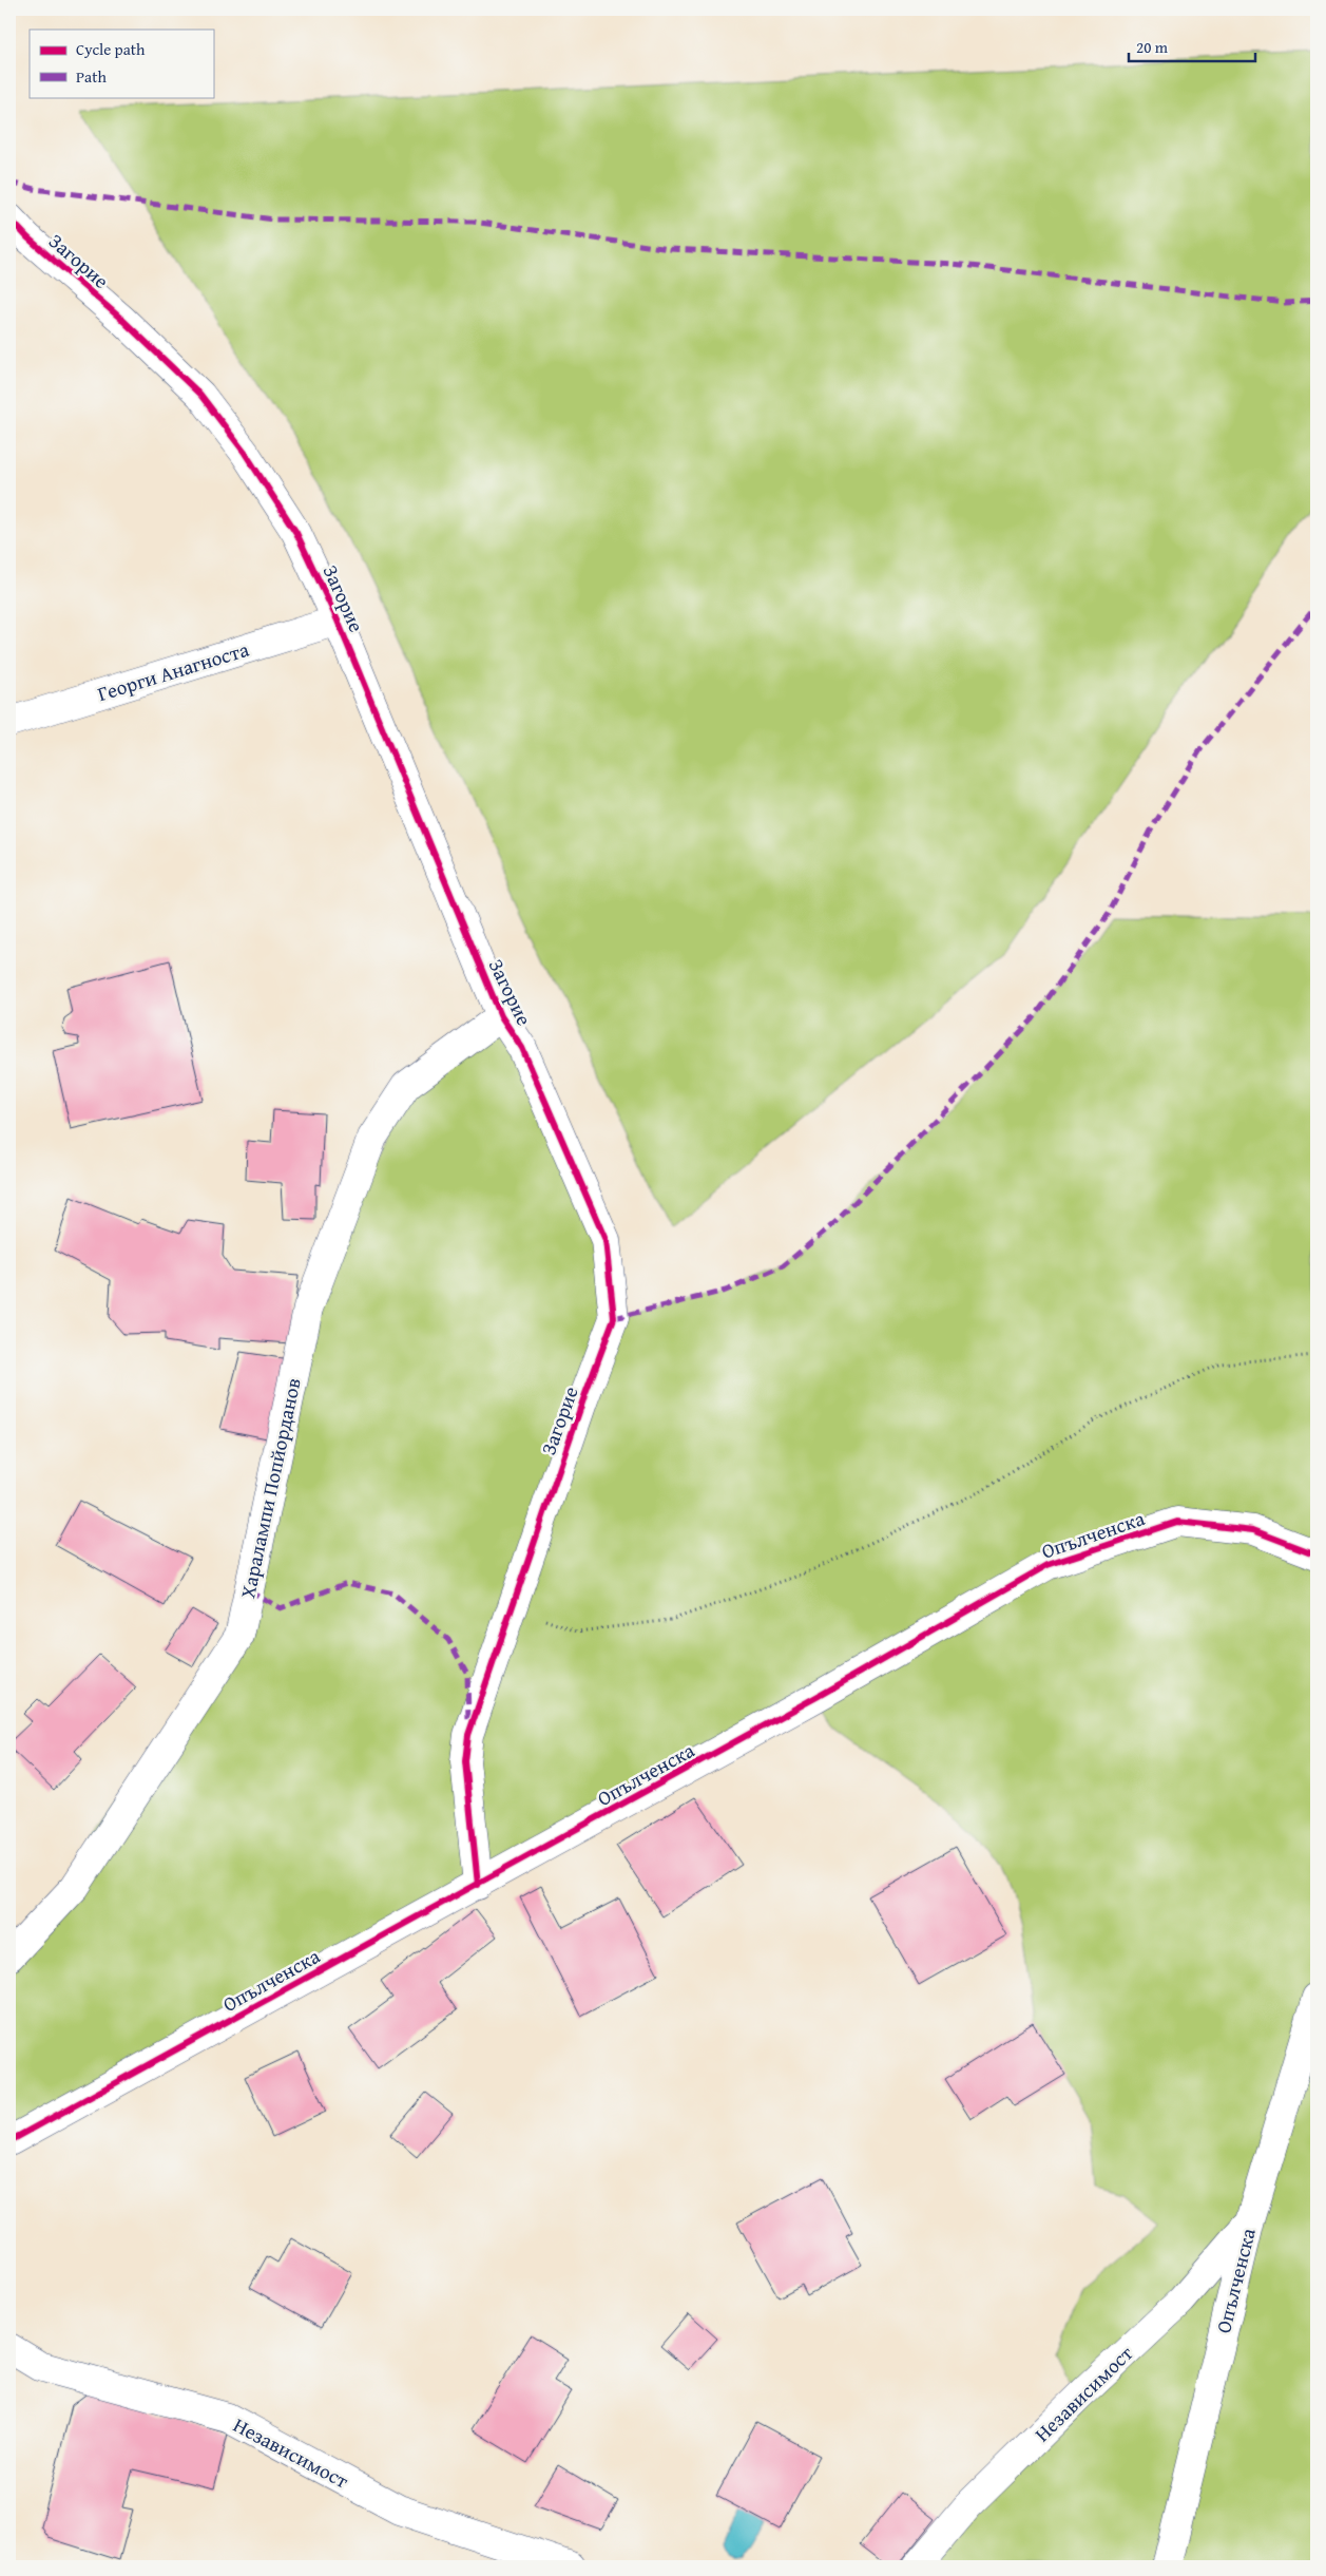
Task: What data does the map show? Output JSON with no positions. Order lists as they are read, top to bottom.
{
  "streets": {
    "street": [
      "Загорие",
      "Георги Анагноста",
      "Харалампи Попйорданов",
      "Опълченска",
      "Независимост"
    ]
  },
  "crossings": [
    ["Загорие", "Георги Анагноста"],
    ["Загорие", "Харалампи Попйорданов"],
    ["Загорие", "Опълченска"],
    ["Опълченска", "Независимост"]
  ],
  "legend": ["Cycle path", "Path"],
  "scale_bar": "20 m"
}
